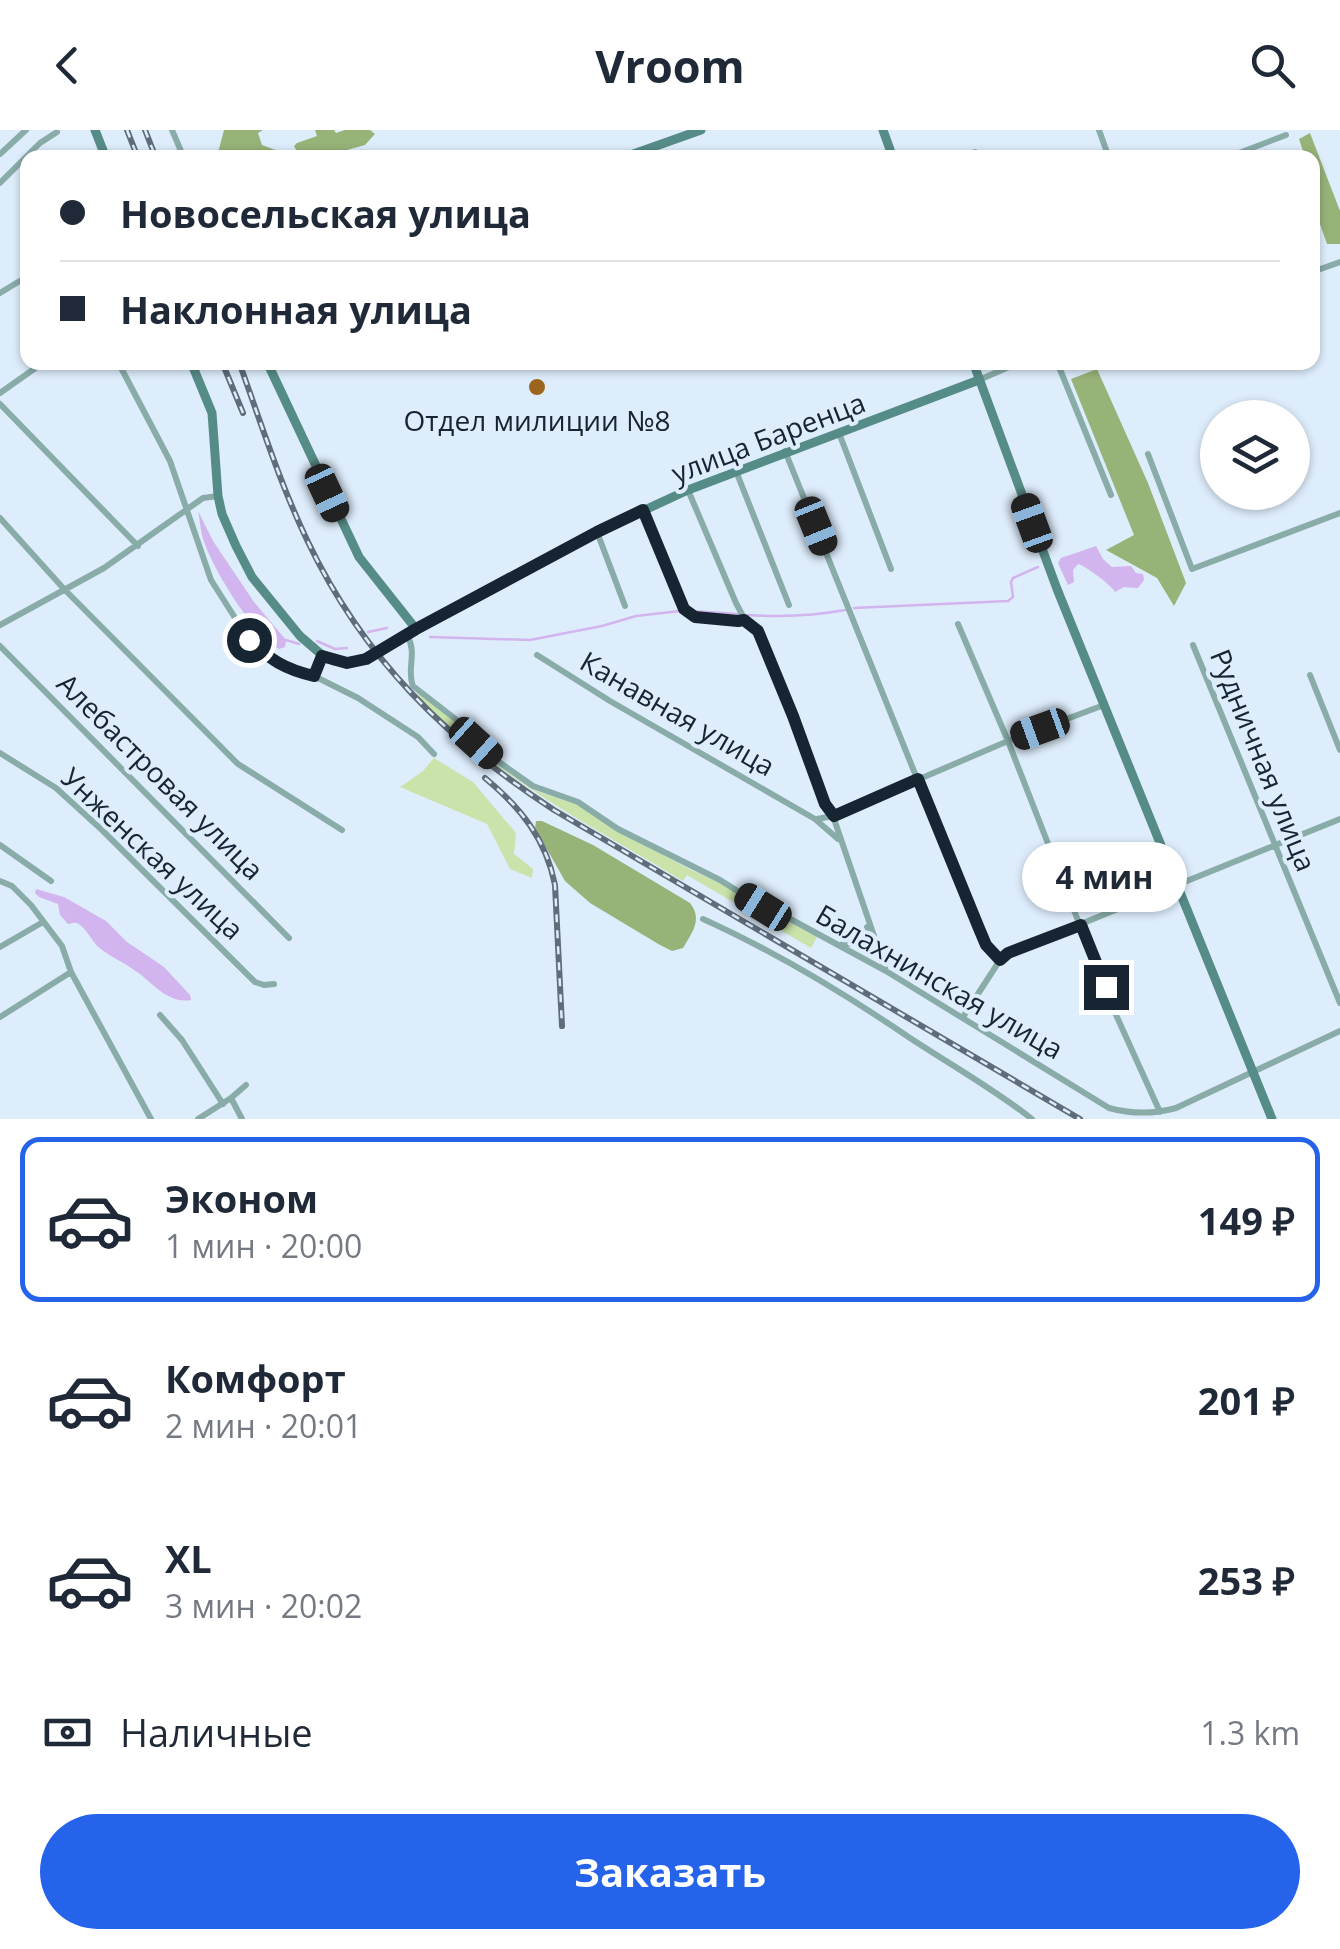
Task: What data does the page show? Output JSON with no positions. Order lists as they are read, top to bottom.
{
  "streets": {
    "street": [
      "улица Баренца",
      "Канавная улица",
      "Рудничная улица",
      "Алебастровая улица",
      "Унженская улица",
      "Балахнинская улица"
    ]
  },
  "crossings": [
    ["улица Баренца", "Балахнинская улица"]
  ],
  "places": ["Отдел милиции №8"],
  "page": {
    "header": "Vroom",
    "banner": ["Новосельская улица", "Наклонная улица"],
    "bubble": "4 мин",
    "list": [
      {
        "name": "Эконом",
        "note": "1 мин · 20:00",
        "value": "149 ₽"
      },
      {
        "name": "Комфорт",
        "note": "2 мин · 20:01",
        "value": "201 ₽"
      },
      {
        "name": "XL",
        "note": "3 мин · 20:02",
        "value": "253 ₽"
      }
    ],
    "pay": ["Наличные", "1.3 km"],
    "buttons": "Заказать"
  }
}
